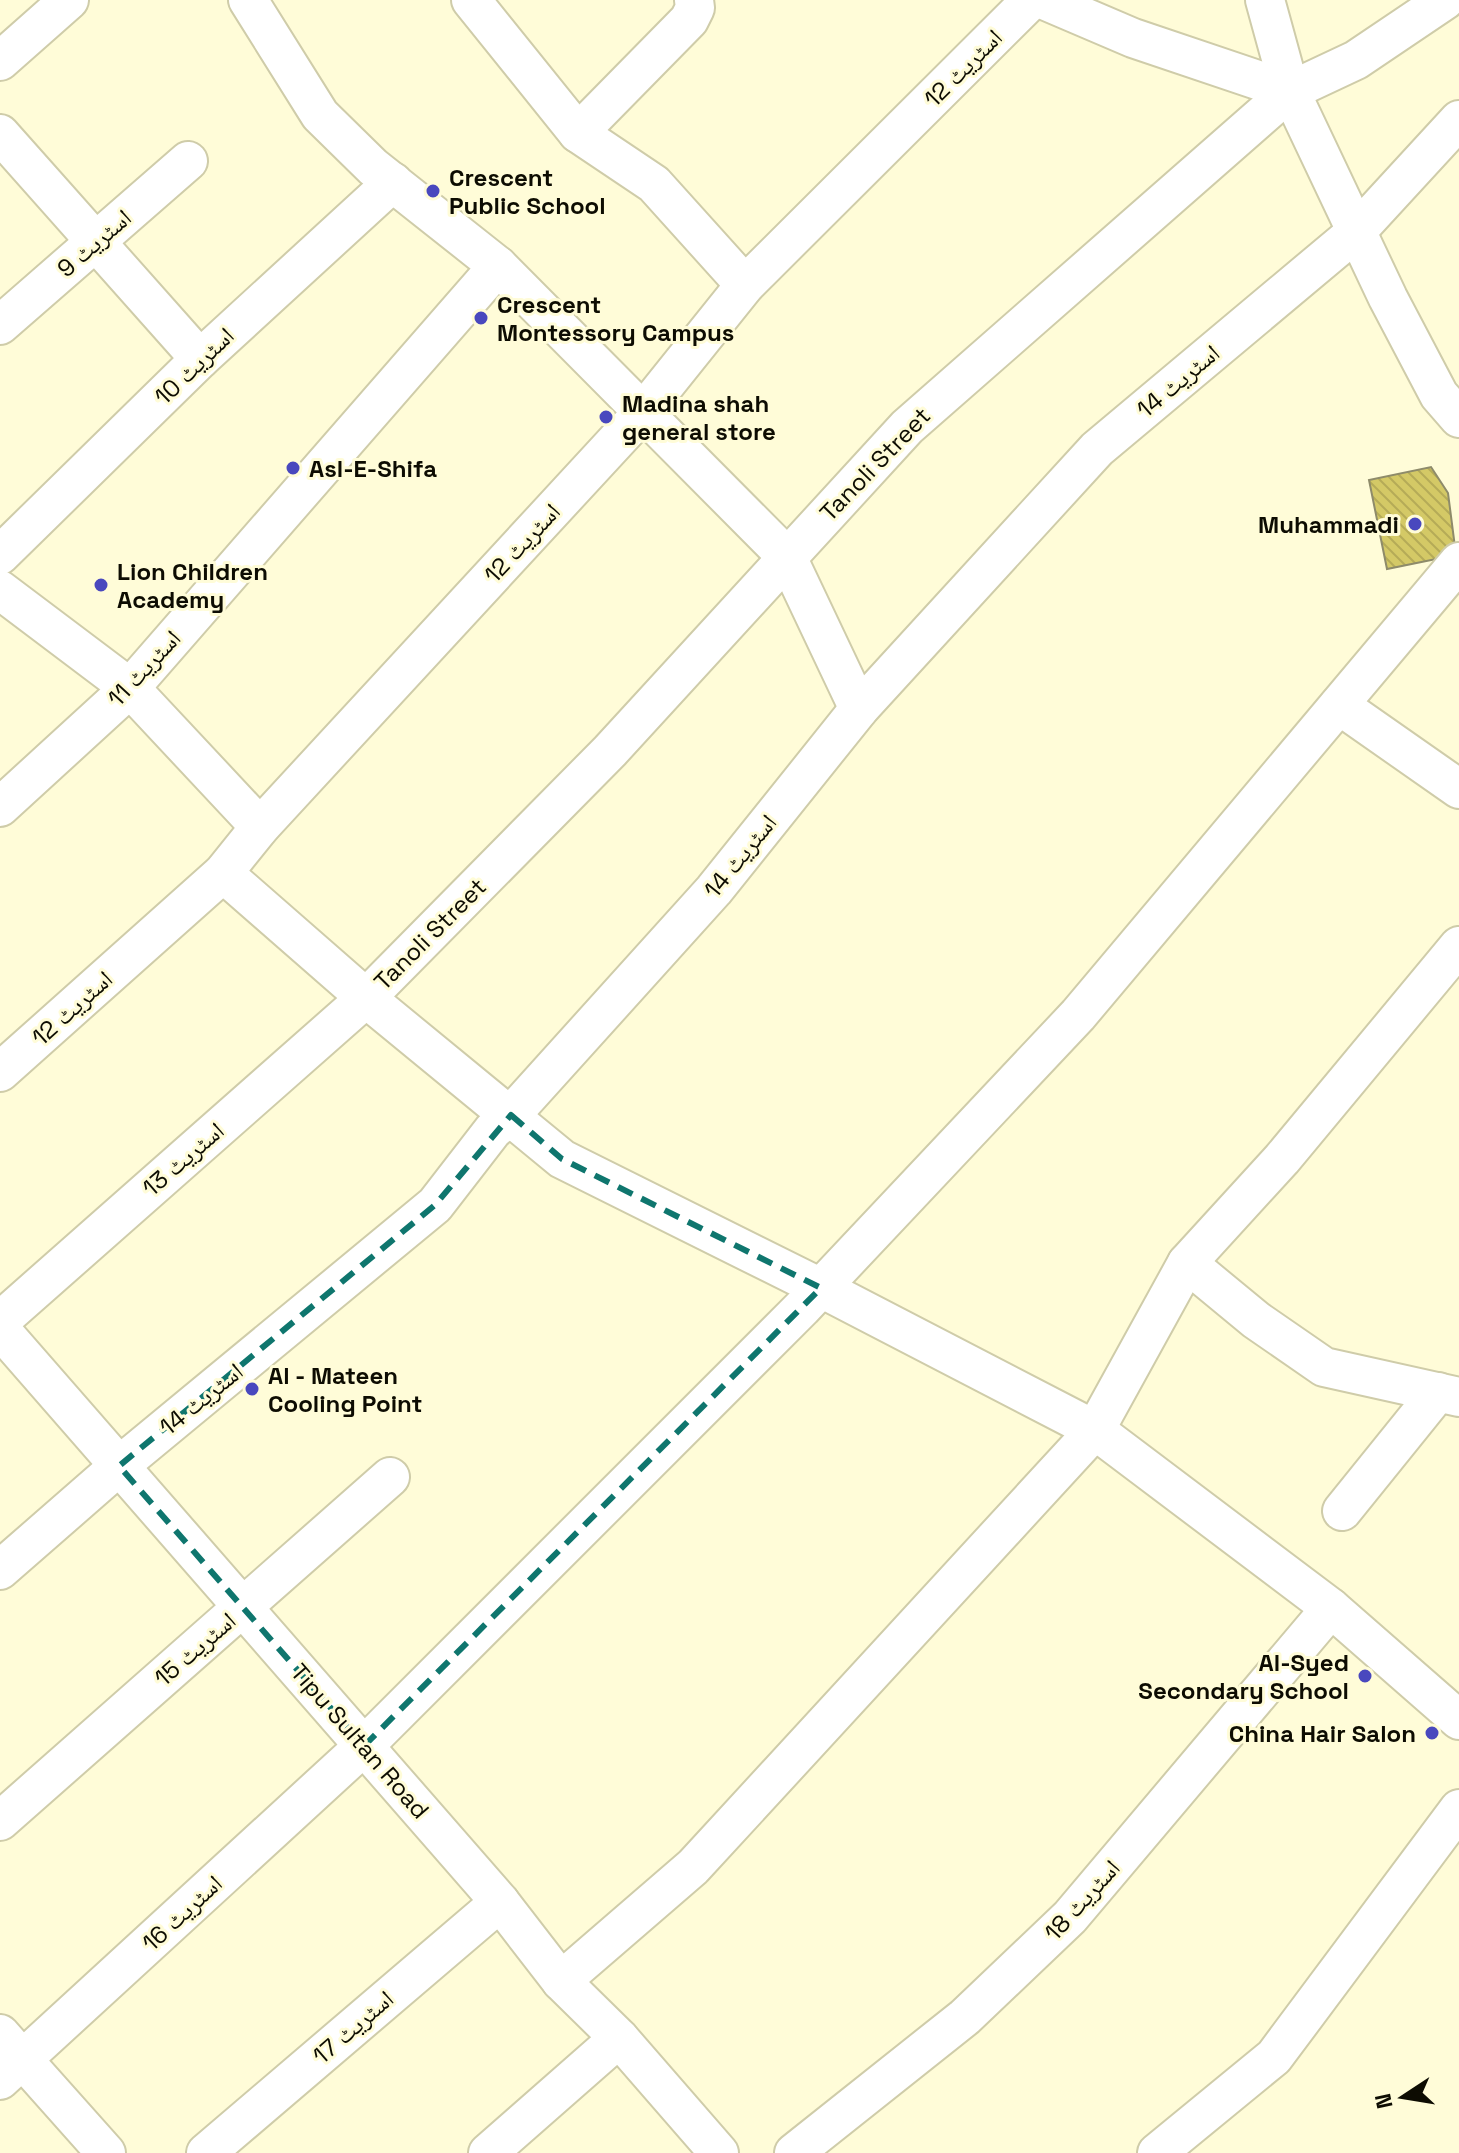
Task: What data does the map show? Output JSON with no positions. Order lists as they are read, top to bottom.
{
  "streets": {
    "street": [
      "اسٹریٹ 12",
      "اسٹریٹ 9",
      "اسٹریٹ 10",
      "اسٹریٹ 14",
      "Tanoli Street",
      "اسٹریٹ 11",
      "اسٹریٹ 13",
      "اسٹریٹ 15",
      "Tipu Sultan Road",
      "اسٹریٹ 18",
      "اسٹریٹ 16",
      "اسٹریٹ 17"
    ]
  },
  "crossings": [
    ["اسٹریٹ 14", "Tipu Sultan Road"],
    ["Tanoli Street", "اسٹریٹ 13"],
    ["اسٹریٹ 15", "Tipu Sultan Road"],
    ["Tipu Sultan Road", "اسٹریٹ 16"],
    ["Tipu Sultan Road", "اسٹریٹ 17"]
  ],
  "places": [
    "Crescent Public School",
    "Crescent Montessory Campus",
    "Madina shah general store",
    "Asl-E-Shifa",
    "Muhammadi",
    "Lion Children Academy",
    "Al - Mateen Cooling Point",
    "Al-Syed Secondary School",
    "China Hair Salon"
  ],
  "north": "left"
}
